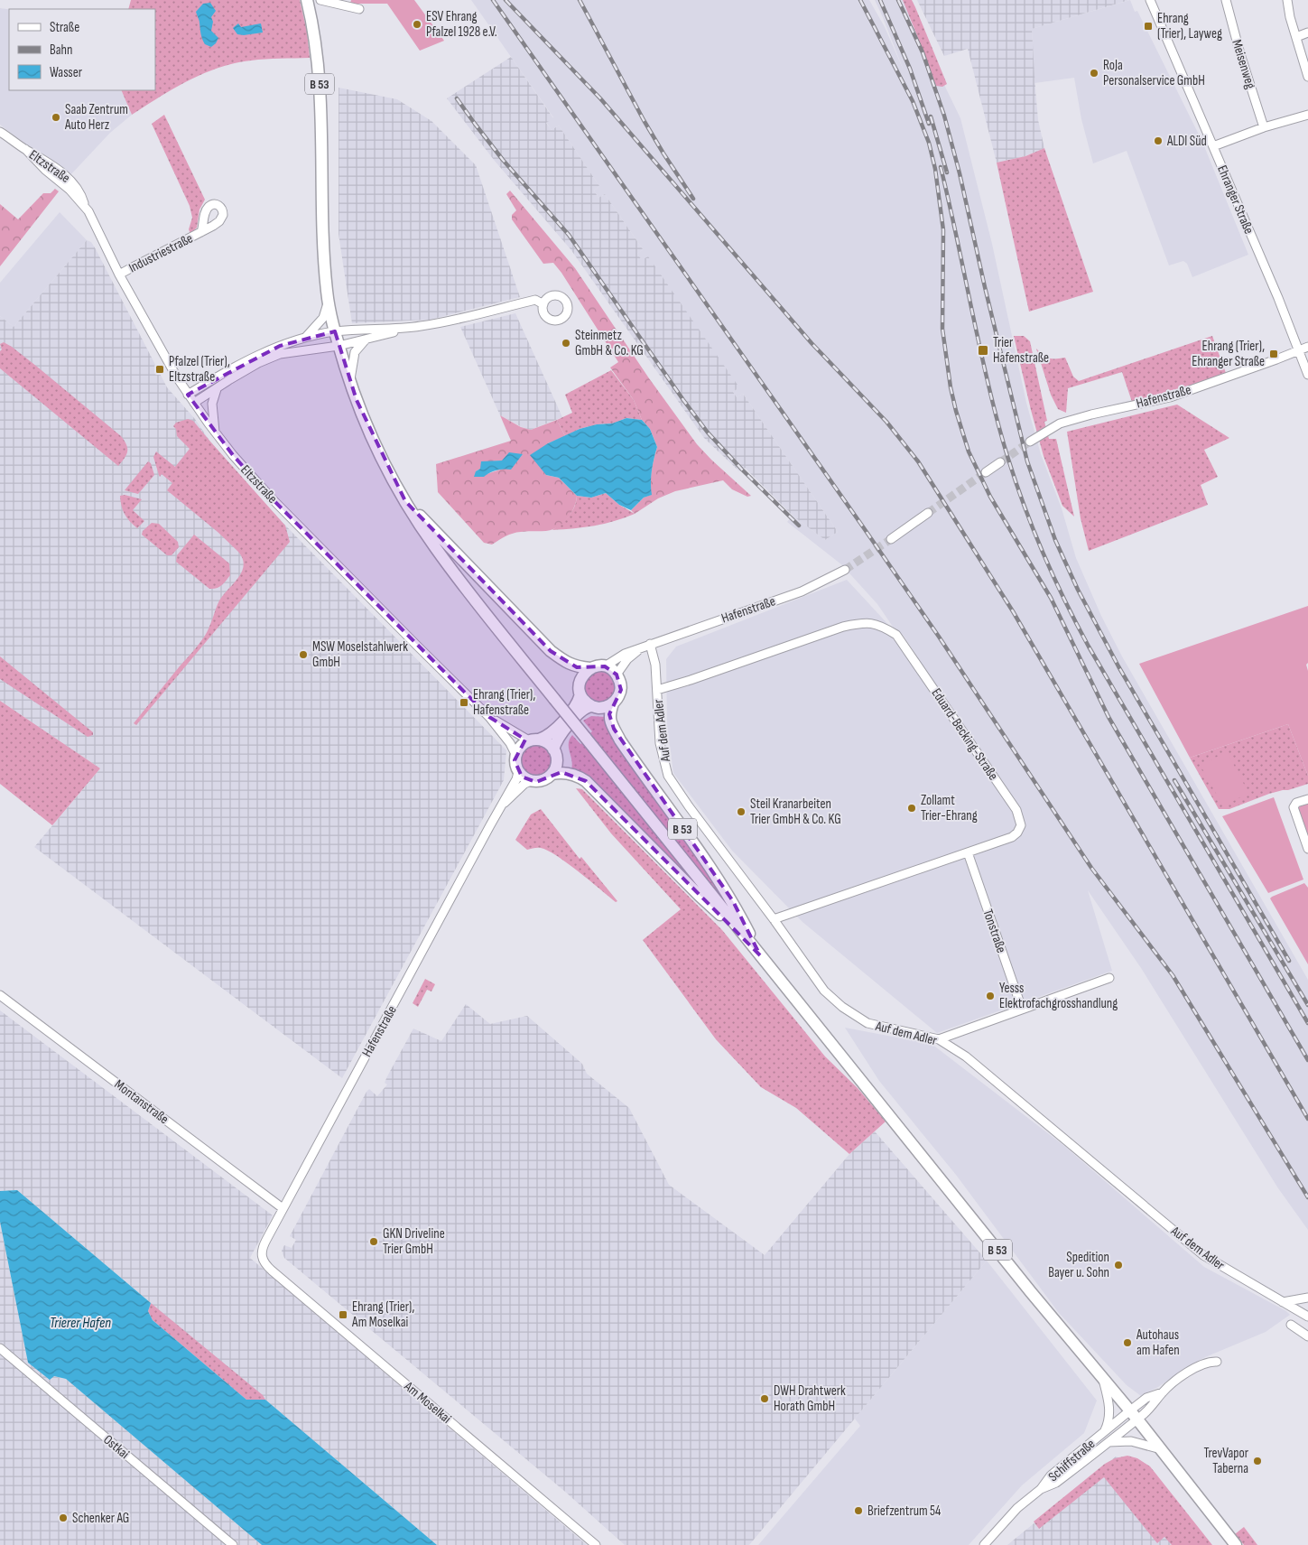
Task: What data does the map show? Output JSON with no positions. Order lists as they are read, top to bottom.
{
  "streets": {
    "main road": ["B 53"],
    "street": [
      "Meisenweg",
      "Eltzstraße",
      "Ehranger Straße",
      "Industriestraße",
      "Hafenstraße",
      "Auf dem Adler",
      "Eduard-Becking-Straße",
      "Tonstraße",
      "Montanstraße",
      "Am Moselkai",
      "Ostkai",
      "Schiffstraße"
    ]
  },
  "crossings": [
    ["B 53", "Eltzstraße"],
    ["B 53", "Hafenstraße"],
    ["B 53", "Schiffstraße"],
    ["Eltzstraße", "Industriestraße"],
    ["Eltzstraße", "Hafenstraße"],
    ["Ehranger Straße", "Hafenstraße"],
    ["Hafenstraße", "Auf dem Adler"],
    ["Hafenstraße", "Montanstraße"],
    ["Hafenstraße", "Am Moselkai"],
    ["Auf dem Adler", "Eduard-Becking-Straße"],
    ["Eduard-Becking-Straße", "Tonstraße"]
  ],
  "water": ["Trierer Hafen"],
  "places": {
    "other": [
      "ESV Ehrang Pfalzel 1928 e.V.",
      "RoJa Personalservice GmbH",
      "Saab Zentrum Auto Herz",
      "ALDI Süd",
      "Steinmetz GmbH & Co. KG",
      "MSW Moselstahlwerk GmbH",
      "Zollamt Trier-Ehrang",
      "Steil Kranarbeiten Trier GmbH & Co. KG",
      "Yesss Elektrofachgrosshandlung",
      "GKN Driveline Trier GmbH",
      "Spedition Bayer u. Sohn",
      "Autohaus am Hafen",
      "DWH Drahtwerk Horath GmbH",
      "TrevVapor Taberna",
      "Briefzentrum 54",
      "Schenker AG"
    ],
    "transit": [
      "Ehrang (Trier), Layweg",
      "Trier Hafenstraße",
      "Ehrang (Trier), Ehranger Straße",
      "Pfalzel (Trier), Eltzstraße",
      "Ehrang (Trier), Hafenstraße",
      "Ehrang (Trier), Am Moselkai"
    ]
  },
  "legend": ["Straße", "Bahn", "Wasser"]
}
